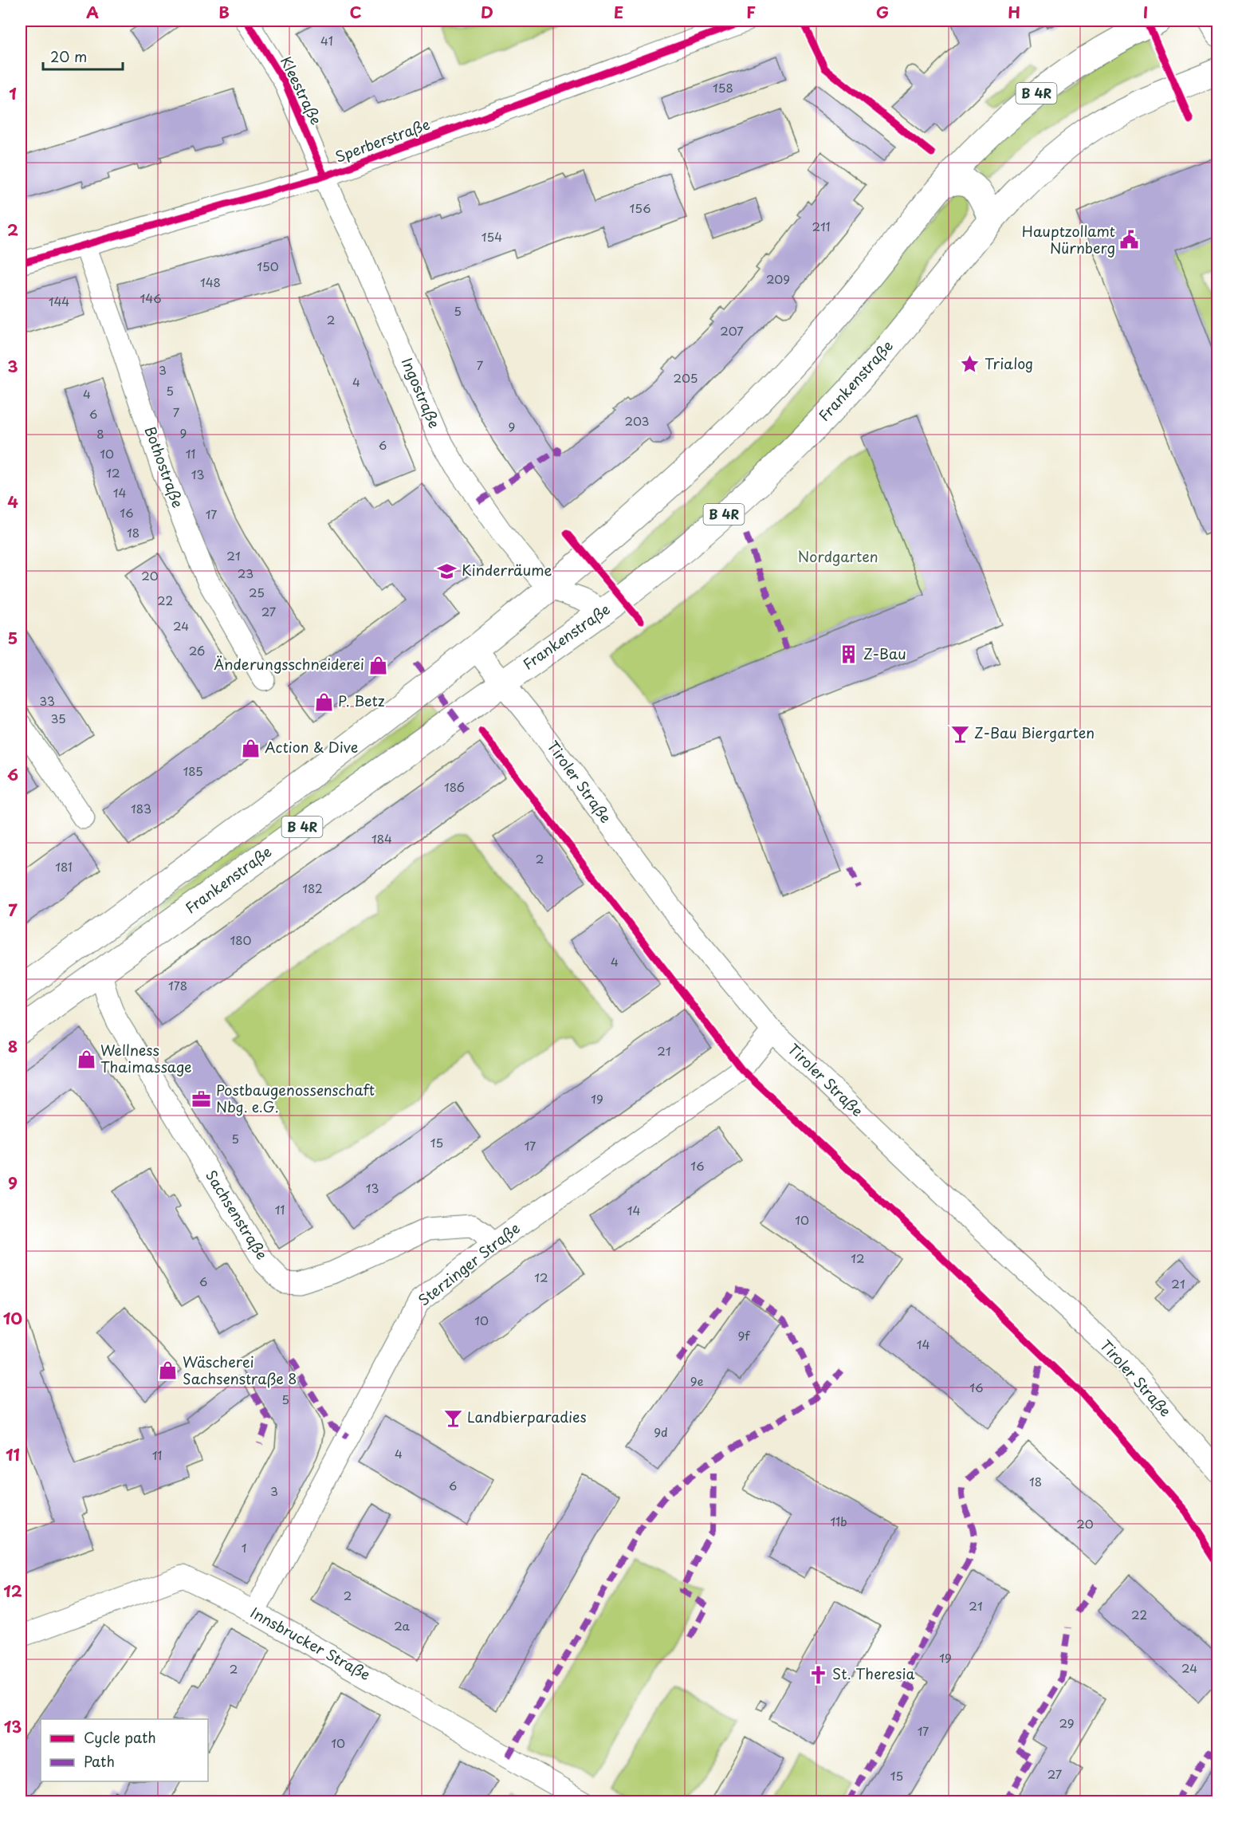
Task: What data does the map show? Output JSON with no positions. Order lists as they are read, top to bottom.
{
  "streets": {
    "main road": ["B 4R", "Frankenstraße"],
    "street": [
      "Kleestraße",
      "Sperberstraße",
      "Ingostraße",
      "Bothostraße",
      "Tiroler Straße",
      "Sachsenstraße",
      "Sterzinger Straße",
      "Innsbrucker Straße"
    ]
  },
  "crossings": [
    ["Kleestraße", "Sperberstraße"],
    ["Kleestraße", "Ingostraße"],
    ["B 4R", "Ingostraße"],
    ["B 4R", "Tiroler Straße"],
    ["Sperberstraße", "Ingostraße"],
    ["Sperberstraße", "Bothostraße"],
    ["Frankenstraße", "Tiroler Straße"],
    ["Frankenstraße", "Sachsenstraße"],
    ["Tiroler Straße", "Sterzinger Straße"],
    ["Sachsenstraße", "Sterzinger Straße"],
    ["Sterzinger Straße", "Innsbrucker Straße"]
  ],
  "parks": ["Nordgarten"],
  "places": {
    "public building": ["Hauptzollamt Nürnberg"],
    "place": ["Trialog"],
    "school or university": ["Kinderräume"],
    "building": ["Z-Bau"],
    "shop": [
      "Änderungsschneiderei",
      "P. Betz",
      "Action & Dive",
      "Wellness Thaimassage",
      "Wäscherei Sachsenstraße 8"
    ],
    "bar": ["Z-Bau Biergarten", "Landbierparadies"],
    "office": ["Postbaugenossenschaft Nbg. e.G."],
    "church": ["St. Theresia"]
  },
  "house_numbers": [
    "41",
    "158",
    "156",
    "211",
    "154",
    "150",
    "209",
    "148",
    "146",
    "144",
    "5",
    "2",
    "207",
    "7",
    "3",
    "205",
    "4",
    "5",
    "4",
    "7",
    "6",
    "203",
    "9",
    "9",
    "8",
    "6",
    "10",
    "11",
    "12",
    "13",
    "14",
    "16",
    "17",
    "18",
    "21",
    "23",
    "20",
    "25",
    "22",
    "27",
    "24",
    "26",
    "33",
    "35",
    "185",
    "186",
    "183",
    "184",
    "2",
    "181",
    "182",
    "180",
    "4",
    "178",
    "21",
    "19",
    "5",
    "15",
    "17",
    "16",
    "13",
    "11",
    "14",
    "10",
    "12",
    "12",
    "6",
    "21",
    "10",
    "9f",
    "14",
    "9e",
    "16",
    "5",
    "9d",
    "4",
    "11",
    "18",
    "6",
    "3",
    "11b",
    "20",
    "1",
    "2",
    "21",
    "22",
    "2a",
    "19",
    "24",
    "2",
    "29",
    "17",
    "10",
    "27",
    "15"
  ],
  "legend": ["Cycle path", "Path"],
  "scale_bar": "20 m",
  "grid": {
    "columns": [
      "A",
      "B",
      "C",
      "D",
      "E",
      "F",
      "G",
      "H",
      "I"
    ],
    "rows": [
      "1",
      "2",
      "3",
      "4",
      "5",
      "6",
      "7",
      "8",
      "9",
      "10",
      "11",
      "12",
      "13"
    ]
  }
}
